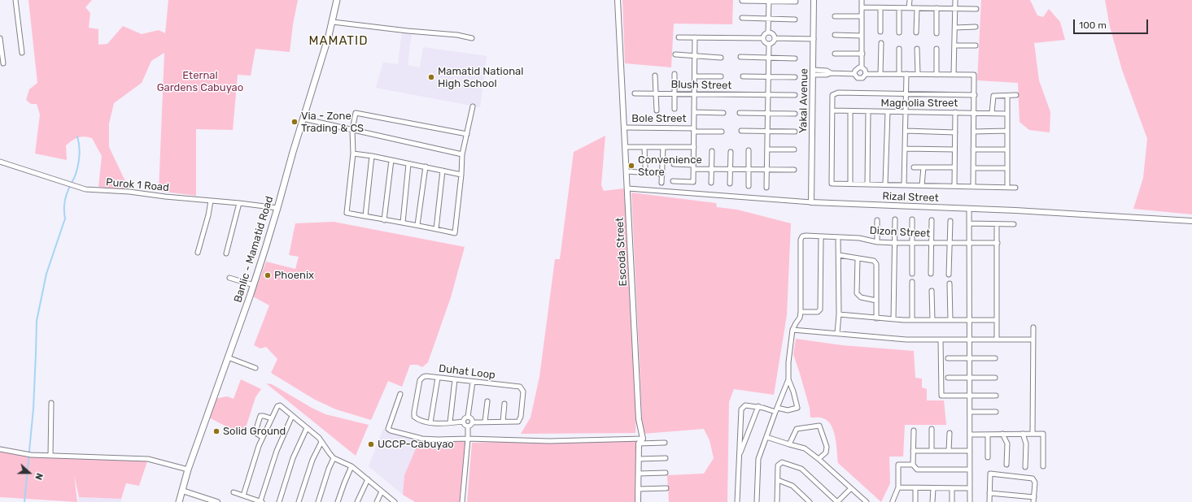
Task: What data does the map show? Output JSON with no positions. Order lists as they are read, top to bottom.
{
  "streets": {
    "main road": ["Banlic - Mamatid Road"],
    "street": [
      "Blush Street",
      "Yakal Avenue",
      "Magnolia Street",
      "Bole Street",
      "Purok 1 Road",
      "Rizal Street",
      "Dizon Street",
      "Escoda Street",
      "Duhat Loop"
    ]
  },
  "crossings": [
    ["Yakal Avenue", "Rizal Street"],
    ["Bole Street", "Escoda Street"],
    ["Purok 1 Road", "Banlic - Mamatid Road"],
    ["Rizal Street", "Escoda Street"]
  ],
  "districts": ["MAMATID"],
  "parks": ["Eternal Gardens Cabuyao"],
  "places": [
    "Mamatid National High School",
    "Via - Zone Trading & CS",
    "Convenience Store",
    "Phoenix",
    "Solid Ground",
    "UCCP-Cabuyao"
  ],
  "scale_bar": "100 m",
  "north": "right"
}
